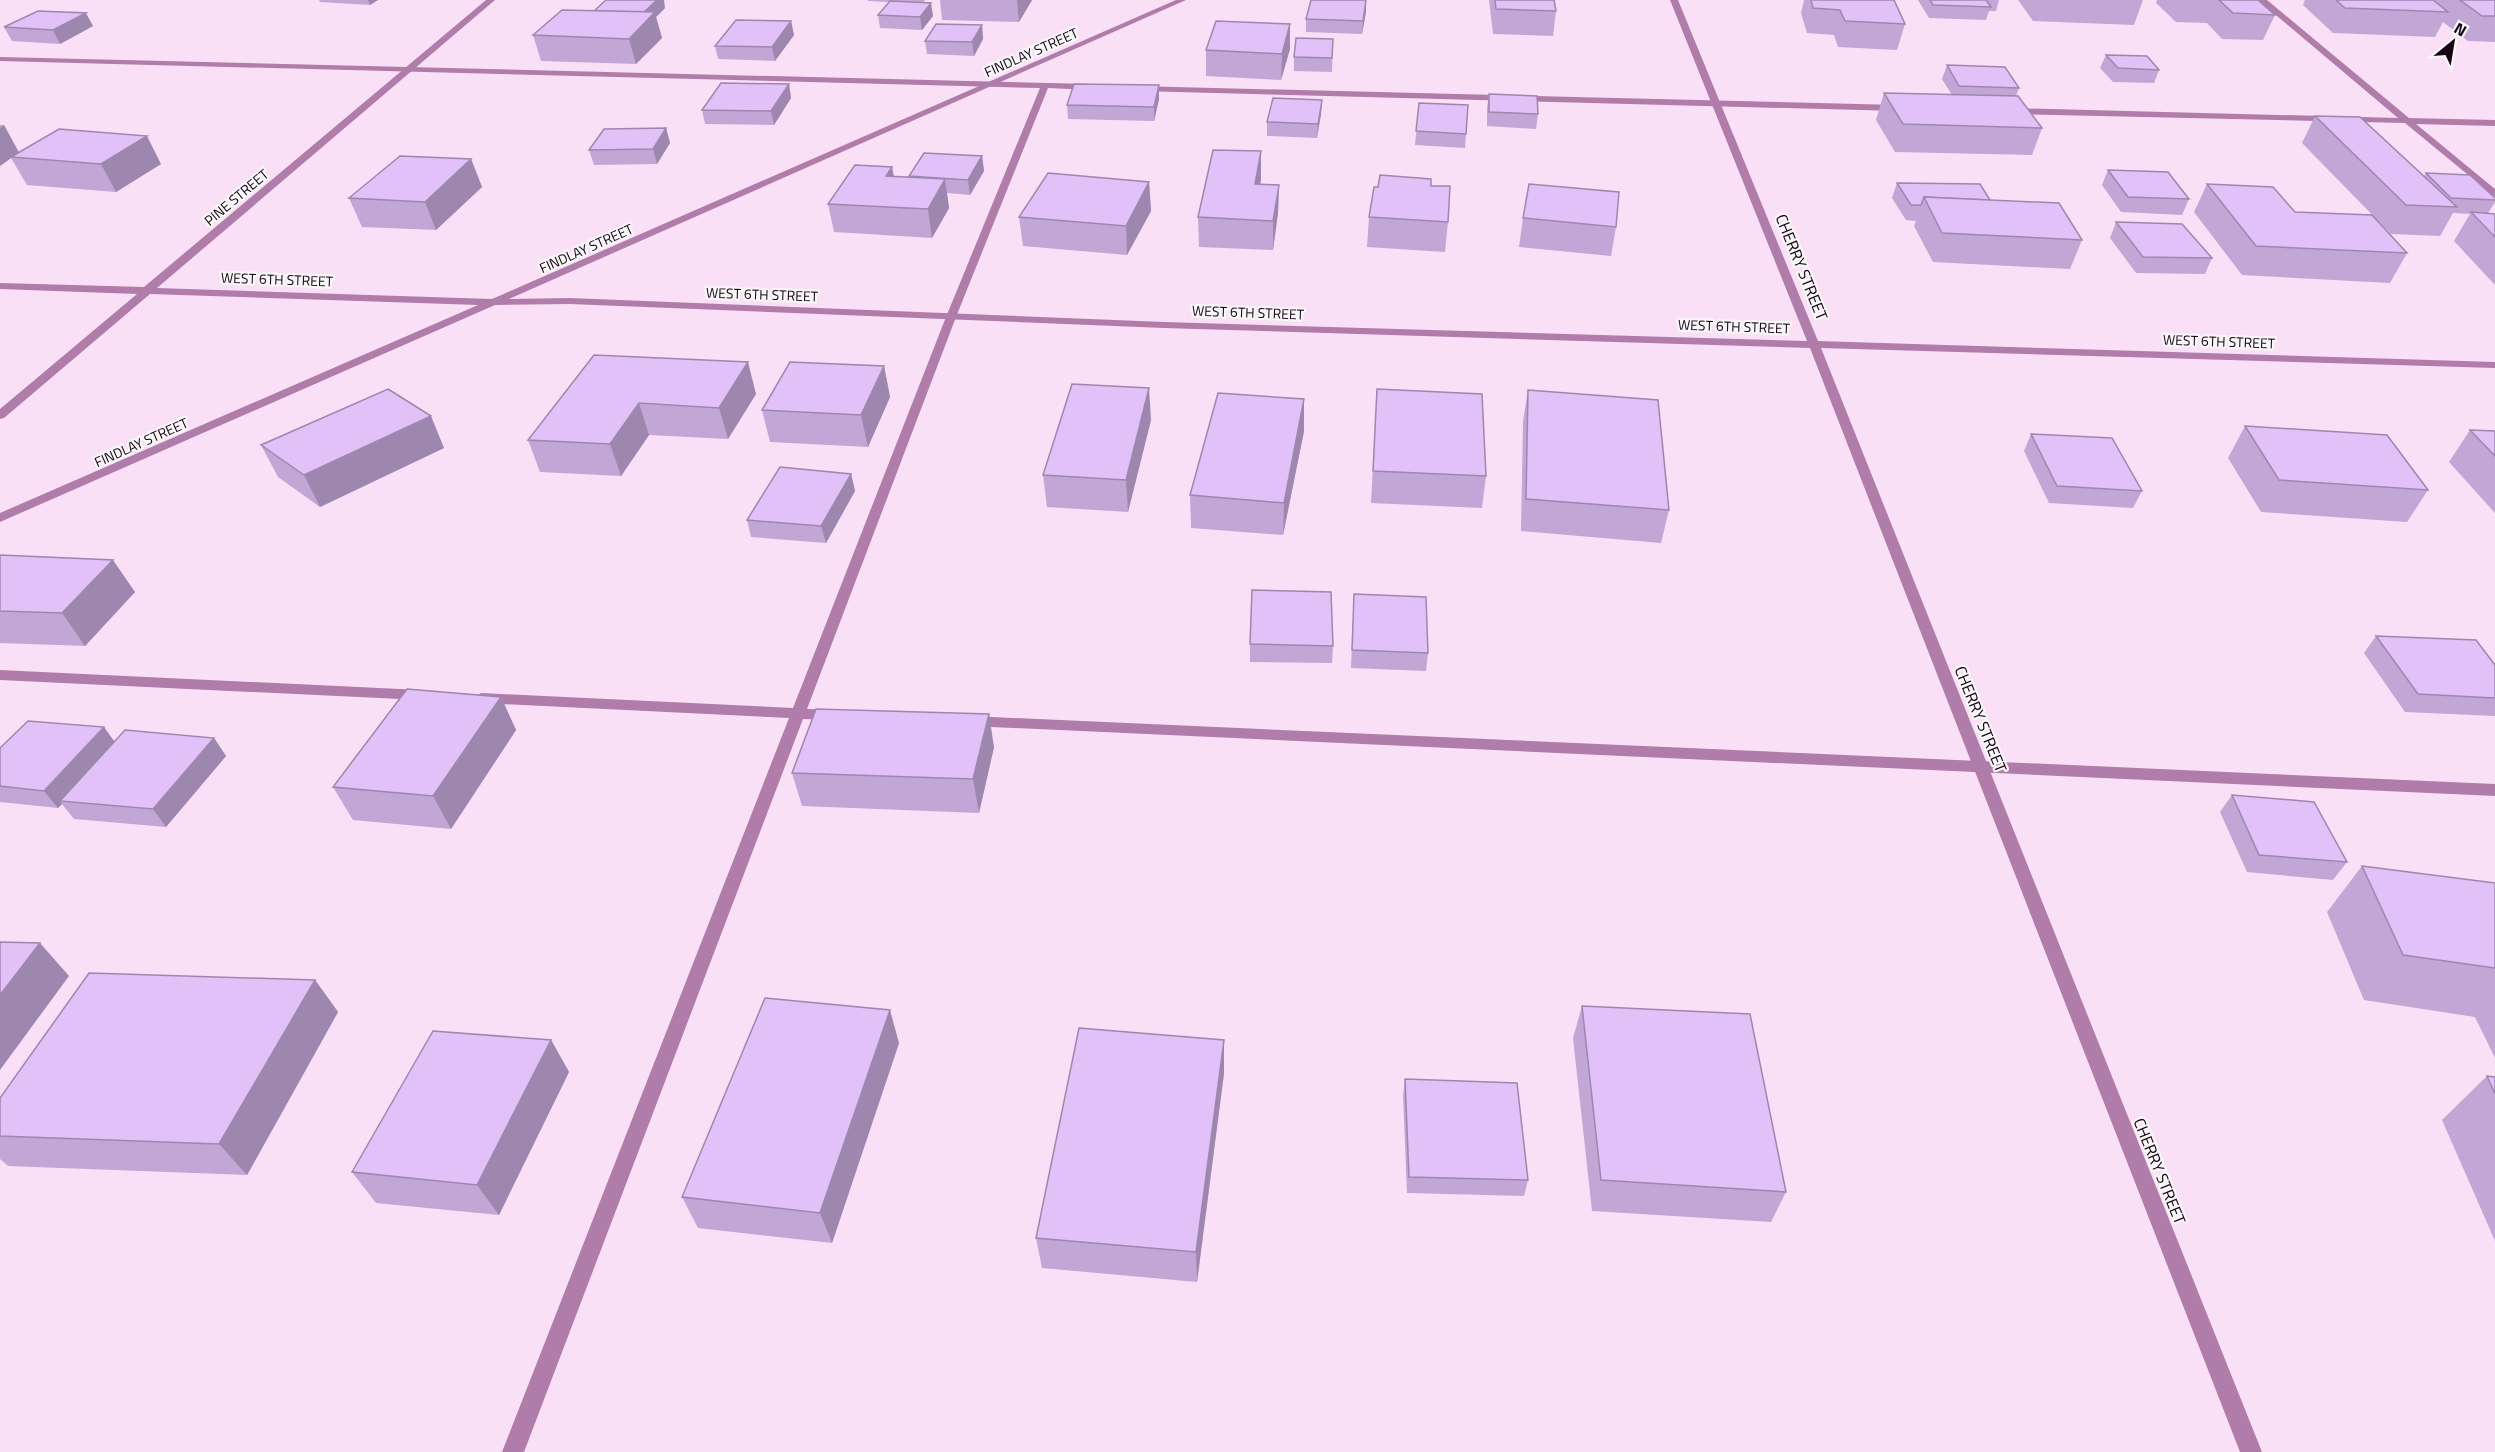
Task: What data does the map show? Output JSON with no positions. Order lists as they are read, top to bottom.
{
  "streets": {
    "street": [
      "FINDLAY STREET",
      "PINE STREET",
      "CHERRY STREET",
      "WEST 6TH STREET"
    ]
  },
  "crossings": [
    ["FINDLAY STREET", "WEST 6TH STREET"],
    ["PINE STREET", "WEST 6TH STREET"],
    ["CHERRY STREET", "WEST 6TH STREET"]
  ],
  "north": "top right"
}
